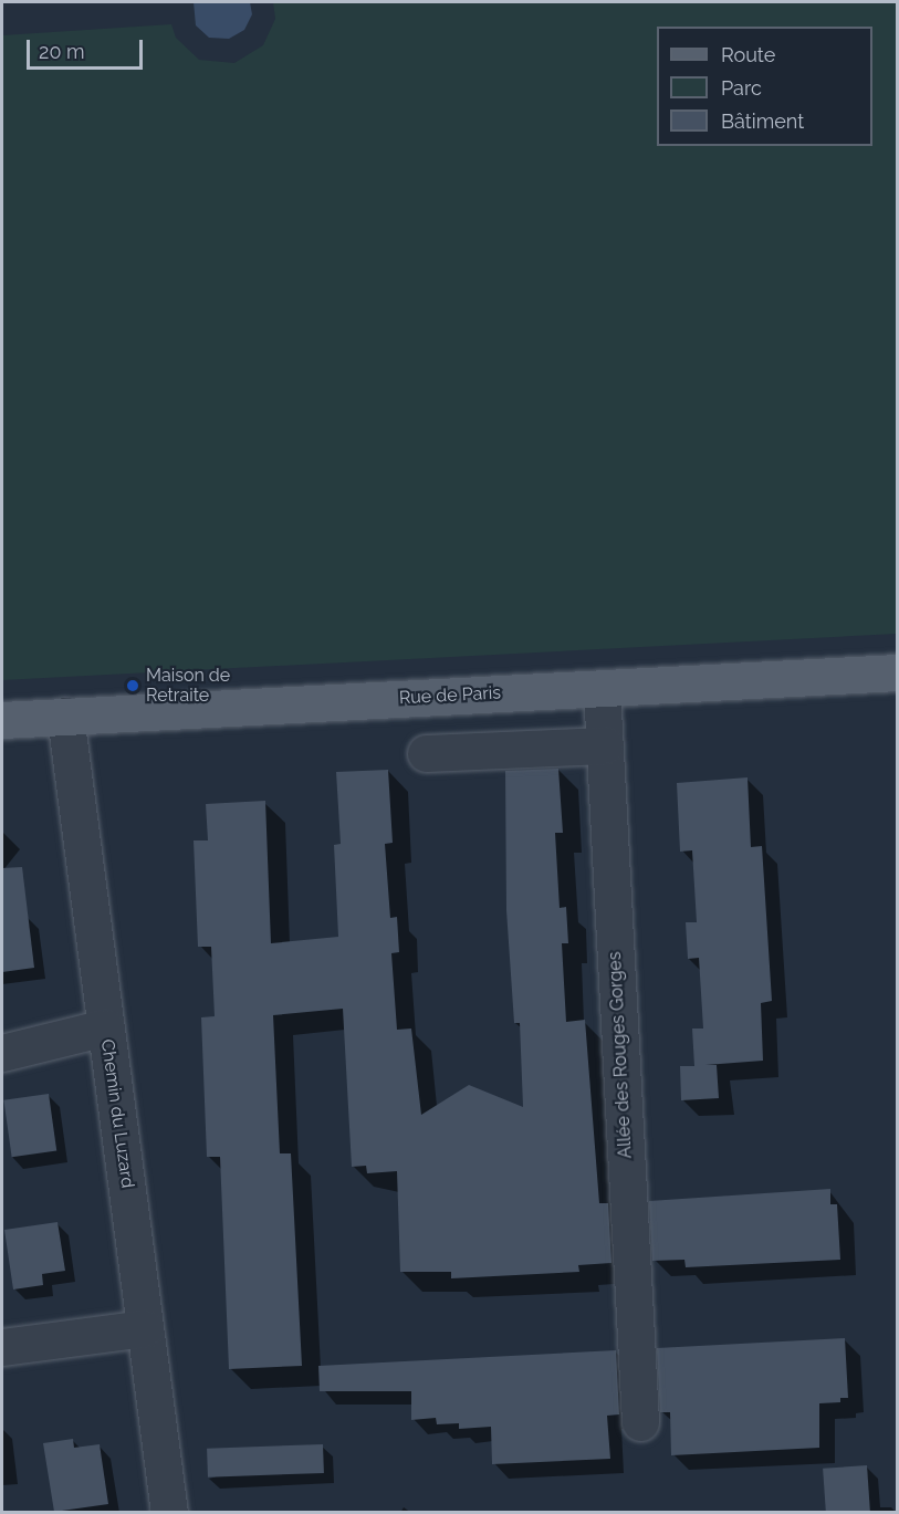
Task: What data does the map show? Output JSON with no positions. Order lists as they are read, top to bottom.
{
  "streets": {
    "main road": ["Rue de Paris"],
    "street": ["Allée des Rouges Gorges", "Chemin du Luzard"]
  },
  "crossings": [
    ["Rue de Paris", "Allée des Rouges Gorges"],
    ["Rue de Paris", "Chemin du Luzard"]
  ],
  "places": ["Maison de Retraite"],
  "legend": ["Route", "Parc", "Bâtiment"],
  "scale_bar": "20 m"
}
